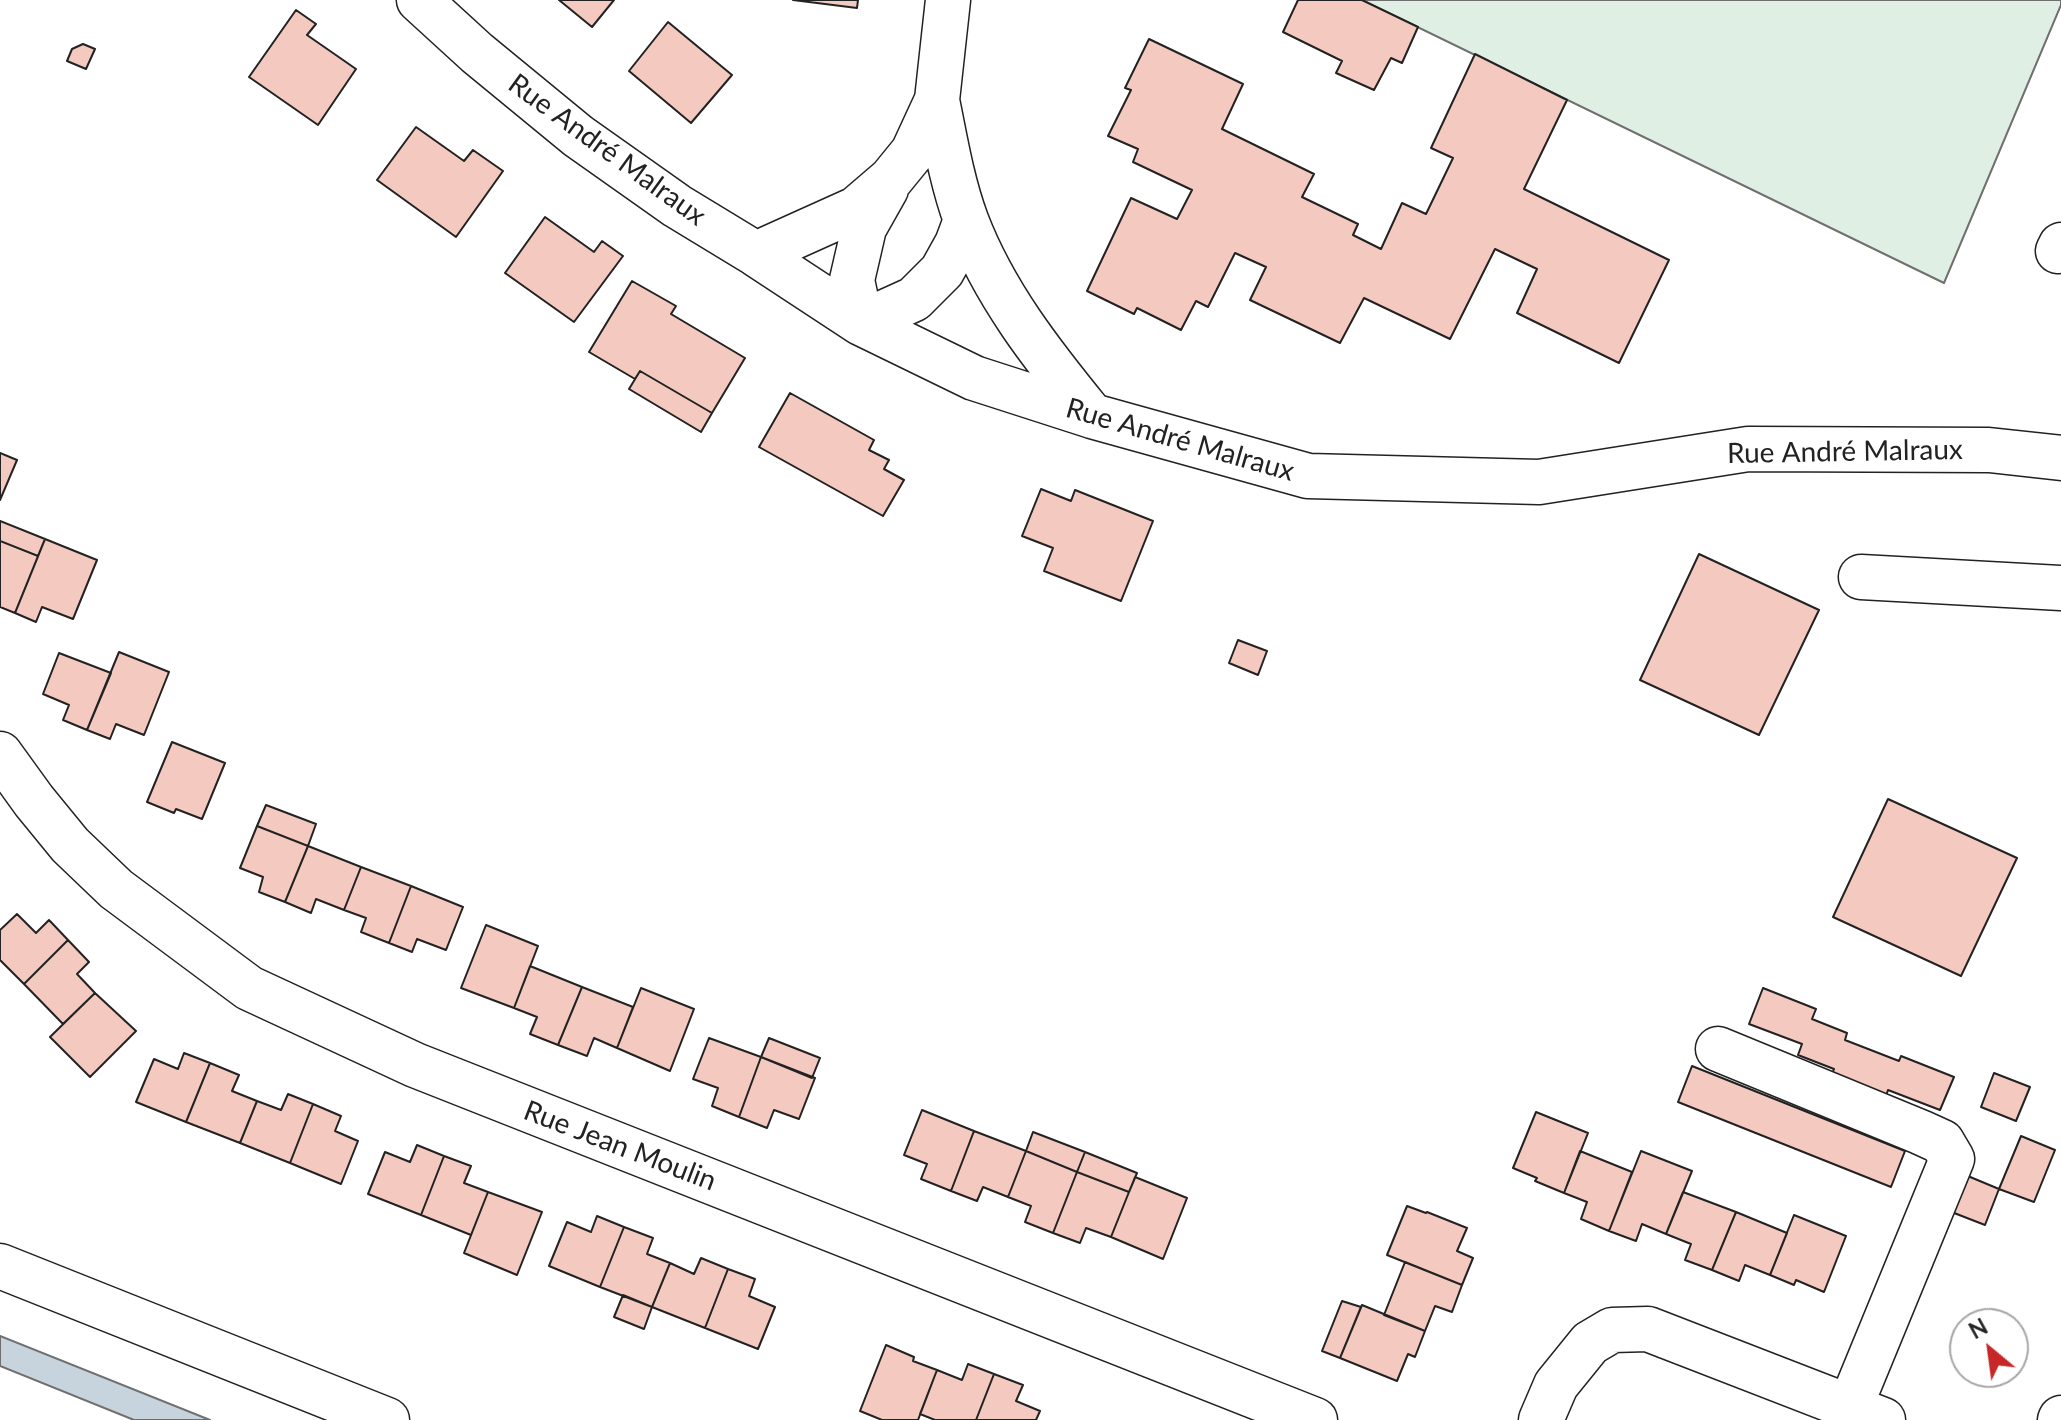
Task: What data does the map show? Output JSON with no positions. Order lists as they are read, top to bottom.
{
  "streets": {
    "street": ["Rue André Malraux", "Rue Jean Moulin"]
  },
  "north": "top left"
}
